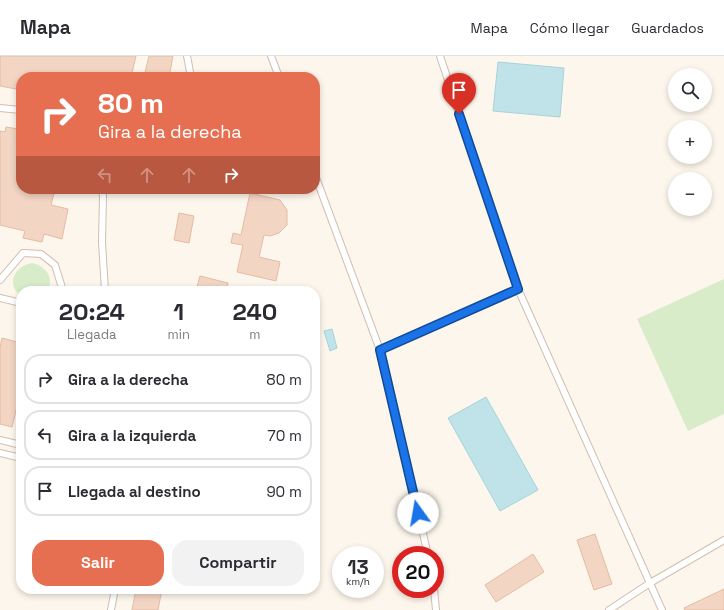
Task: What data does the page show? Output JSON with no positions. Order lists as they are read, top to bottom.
{
  "page": {
    "header": "Mapa",
    "nav": ["Mapa", "Cómo llegar", "Guardados"],
    "map_buttons": ["+", "−"],
    "turn": ["80 m", "Gira a la derecha"],
    "eta": [
      "20:24",
      "Llegada",
      "1",
      "min",
      "240",
      "m"
    ],
    "list": [
      {
        "name": "Gira a la derecha",
        "value": "80 m"
      },
      {
        "name": "Gira a la izquierda",
        "value": "70 m"
      },
      {
        "name": "Llegada al destino",
        "value": "90 m"
      }
    ],
    "buttons": ["Salir", "Compartir"],
    "speed": "13 km/h",
    "limit": "20"
  }
}
